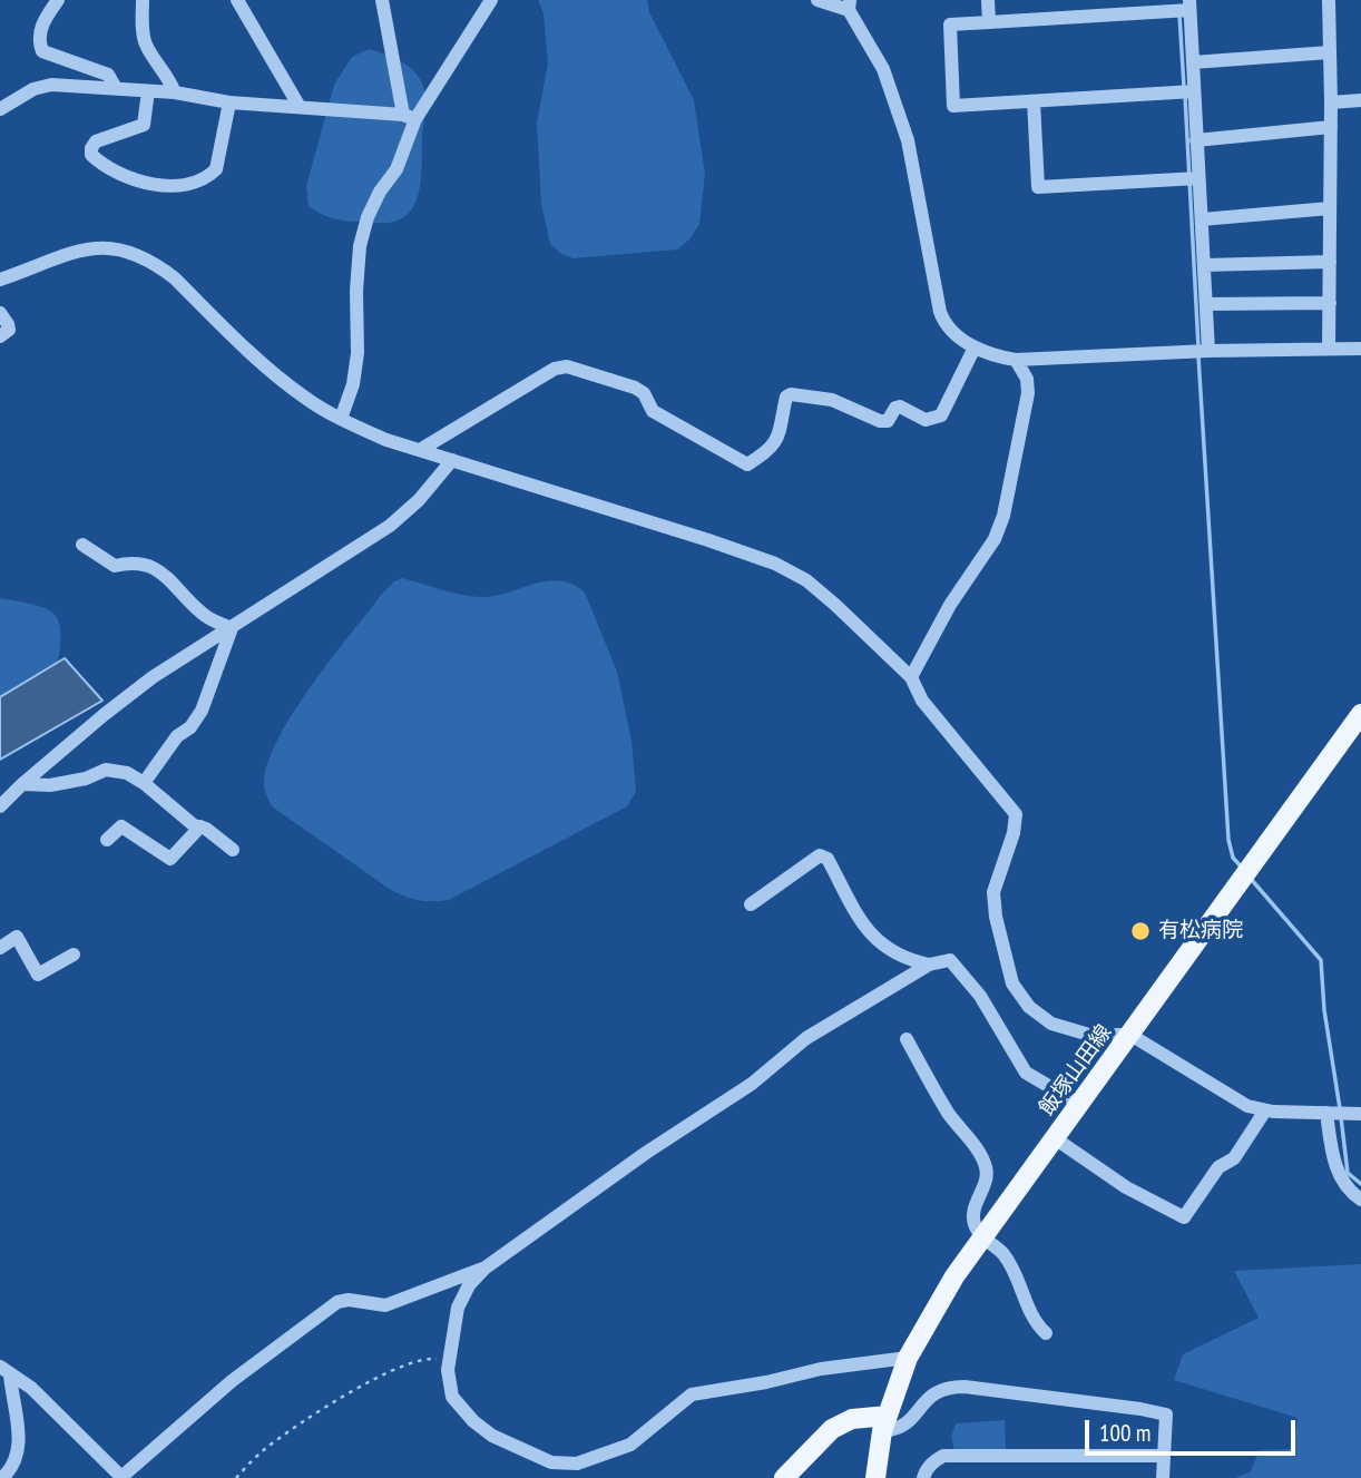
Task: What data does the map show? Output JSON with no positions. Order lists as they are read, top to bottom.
{
  "streets": {
    "main road": ["飯塚山田線"]
  },
  "places": ["有松病院"],
  "scale_bar": "100 m"
}
